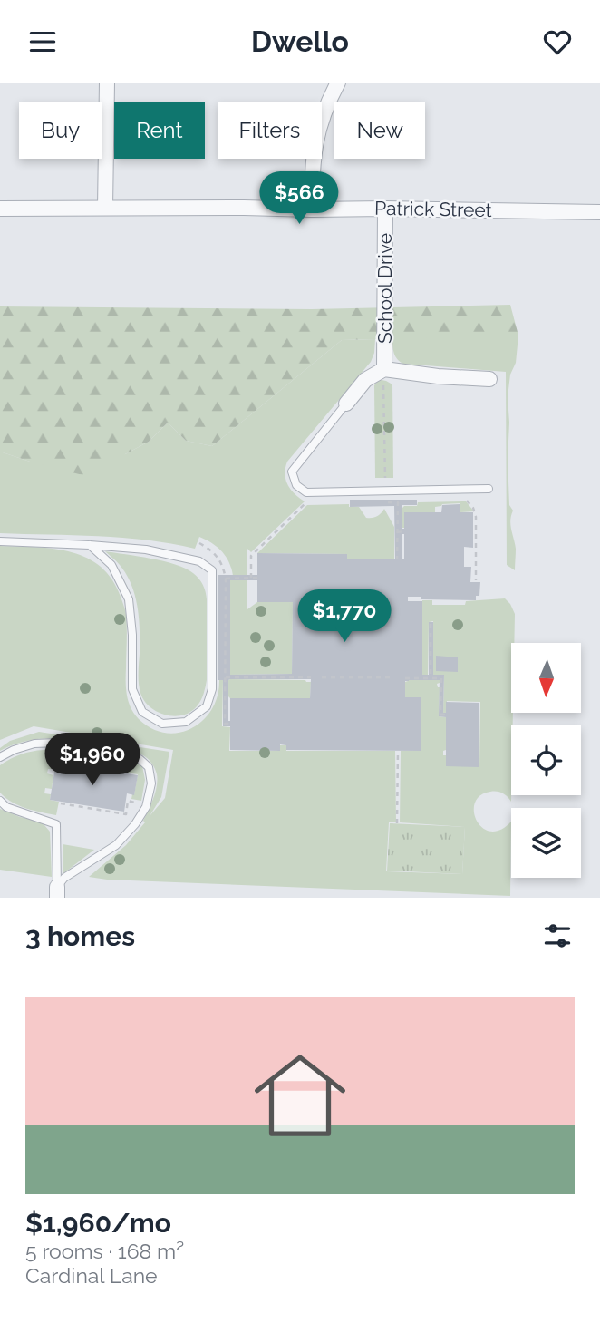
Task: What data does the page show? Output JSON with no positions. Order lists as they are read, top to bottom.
{
  "streets": {
    "street": ["Patrick Street", "School Drive"]
  },
  "crossings": [
    ["Patrick Street", "School Drive"]
  ],
  "north": "bottom",
  "page": {
    "header": "Dwello",
    "chip": [
      "Buy",
      "Rent",
      "Filters",
      "New"
    ],
    "price": ["$566", "$1,770", "$1,960"],
    "heading": "3 homes",
    "list": [
      {
        "name": "$1,960/mo",
        "note": "5 rooms · 168 m² · Cardinal Lane"
      }
    ]
  }
}
